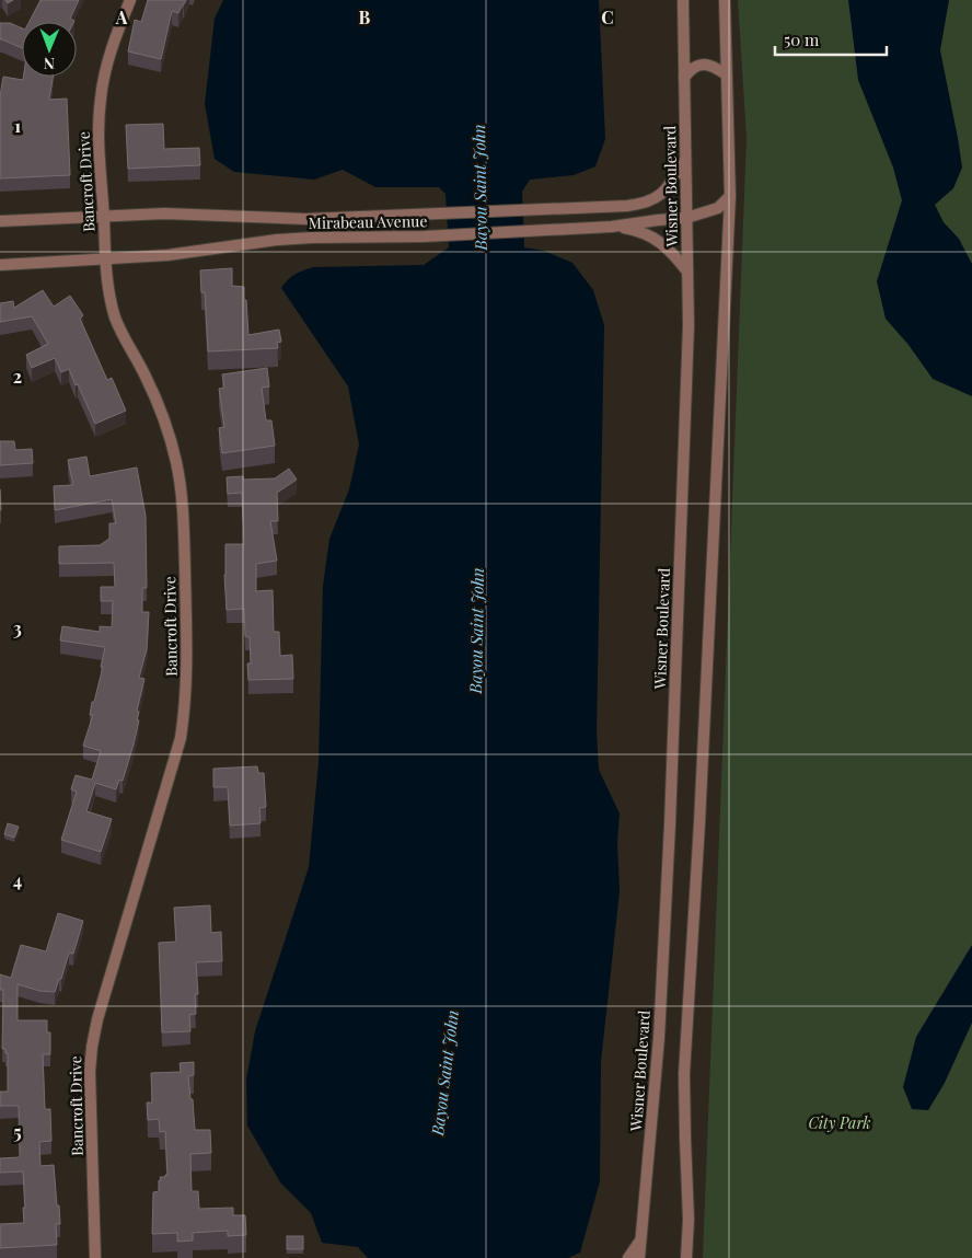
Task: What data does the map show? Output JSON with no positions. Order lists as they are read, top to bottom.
{
  "streets": {
    "street": ["Bancroft Drive", "Wisner Boulevard", "Mirabeau Avenue"]
  },
  "crossings": [
    ["Bancroft Drive", "Mirabeau Avenue"],
    ["Wisner Boulevard", "Mirabeau Avenue"]
  ],
  "water": ["Bayou Saint John"],
  "parks": ["City Park"],
  "scale_bar": "50 m",
  "north": "bottom",
  "grid": {
    "columns": ["A", "B", "C"],
    "rows": [
      "1",
      "2",
      "3",
      "4",
      "5"
    ]
  }
}
